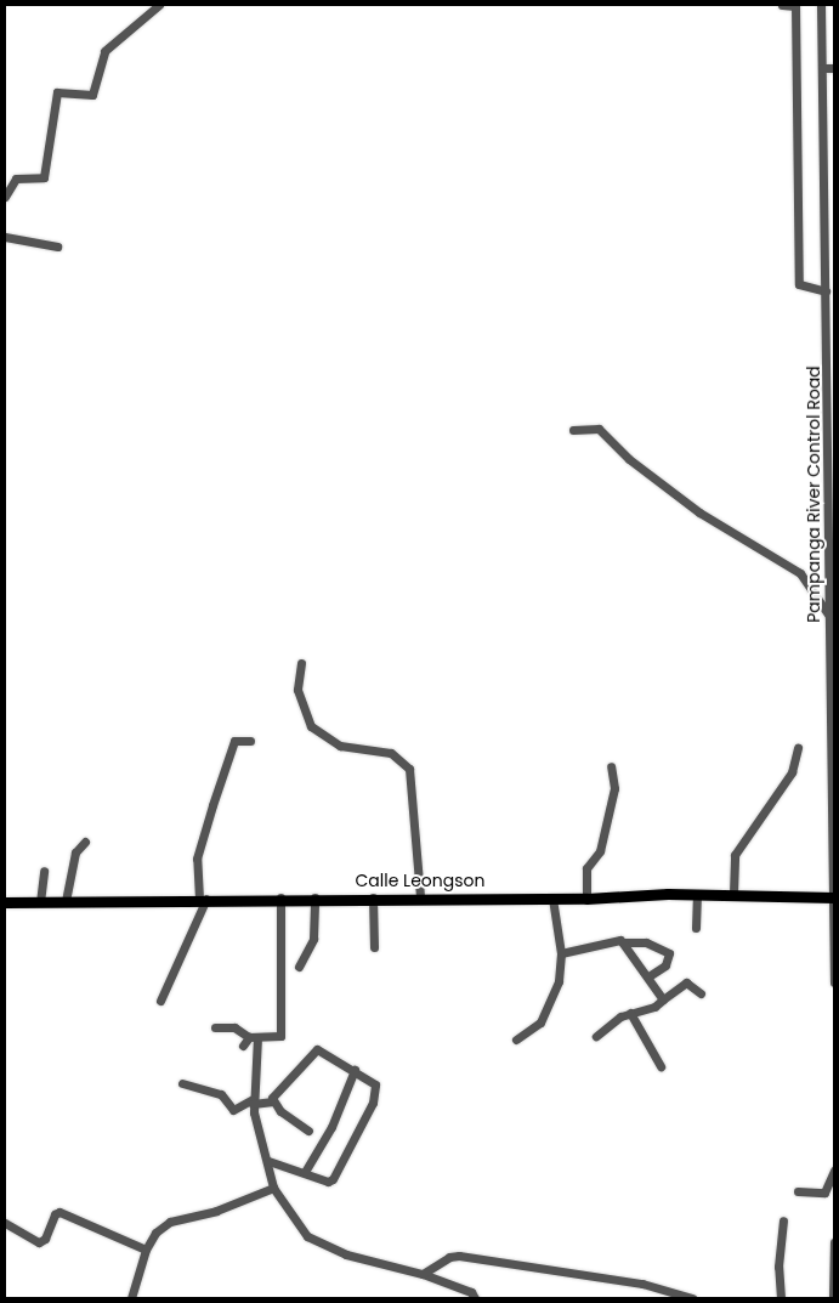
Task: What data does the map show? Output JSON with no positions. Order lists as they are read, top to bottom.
{
  "streets": {
    "main road": ["Calle Leongson"],
    "street": ["Pampanga River Control Road"]
  },
  "crossings": [
    ["Pampanga River Control Road", "Calle Leongson"]
  ]
}
